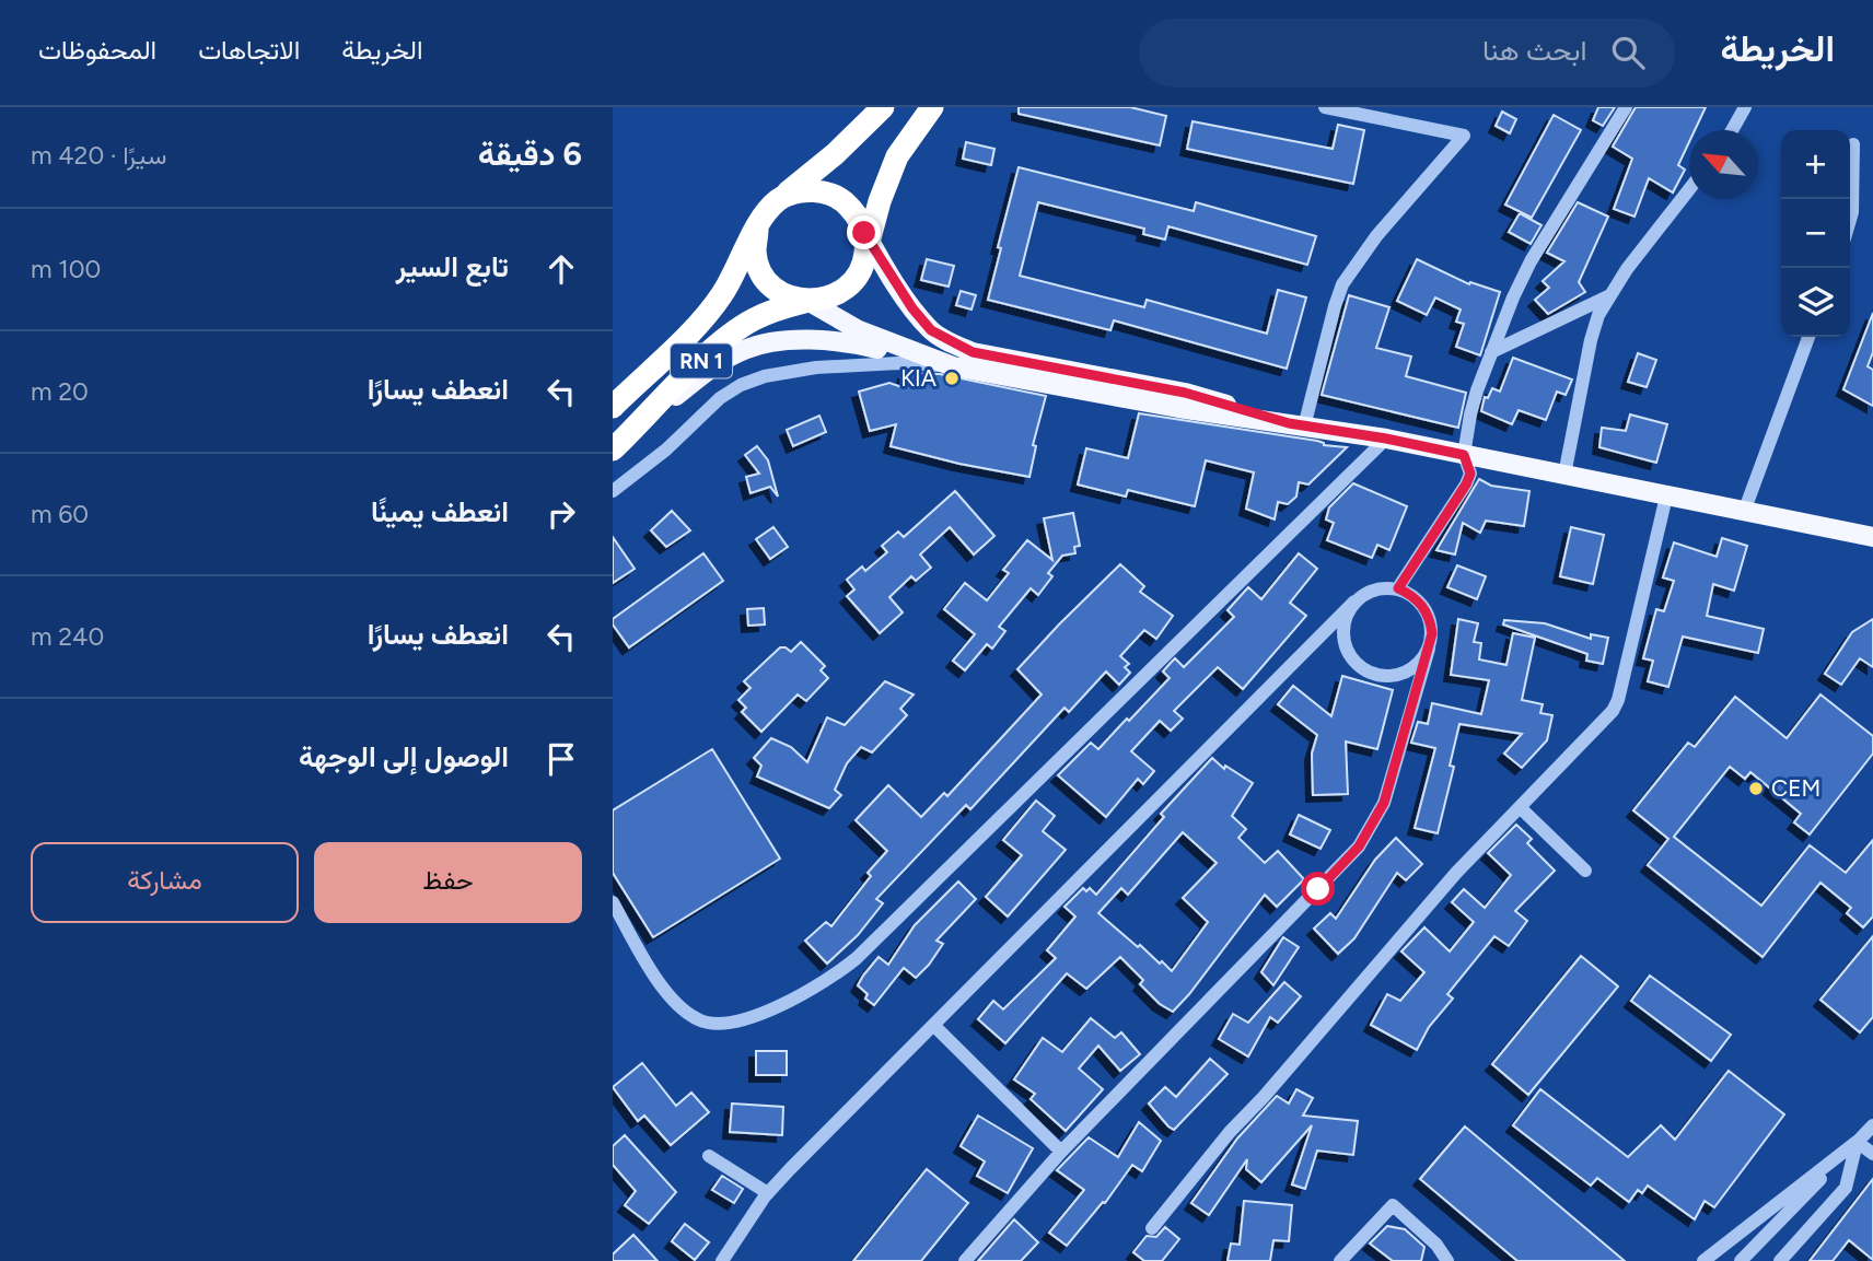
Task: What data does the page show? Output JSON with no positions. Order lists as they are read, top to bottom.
{
  "streets": {
    "highway": ["RN 1"]
  },
  "places": ["KIA", "CEM"],
  "north": "top left",
  "page": {
    "header": "الخريطة",
    "search": "ابحث هنا",
    "nav": ["الخريطة", "الاتجاهات", "المحفوظات"],
    "heading": ["6 دقيقة", "سيرًا · 420 m"],
    "map_buttons": ["+", "−"],
    "list": [
      ["تابع السير", "100 m"],
      ["انعطف يسارًا", "20 m"],
      ["انعطف يمينًا", "60 m"],
      ["انعطف يسارًا", "240 m"],
      "الوصول إلى الوجهة"
    ],
    "buttons": ["حفظ", "مشاركة"]
  }
}
